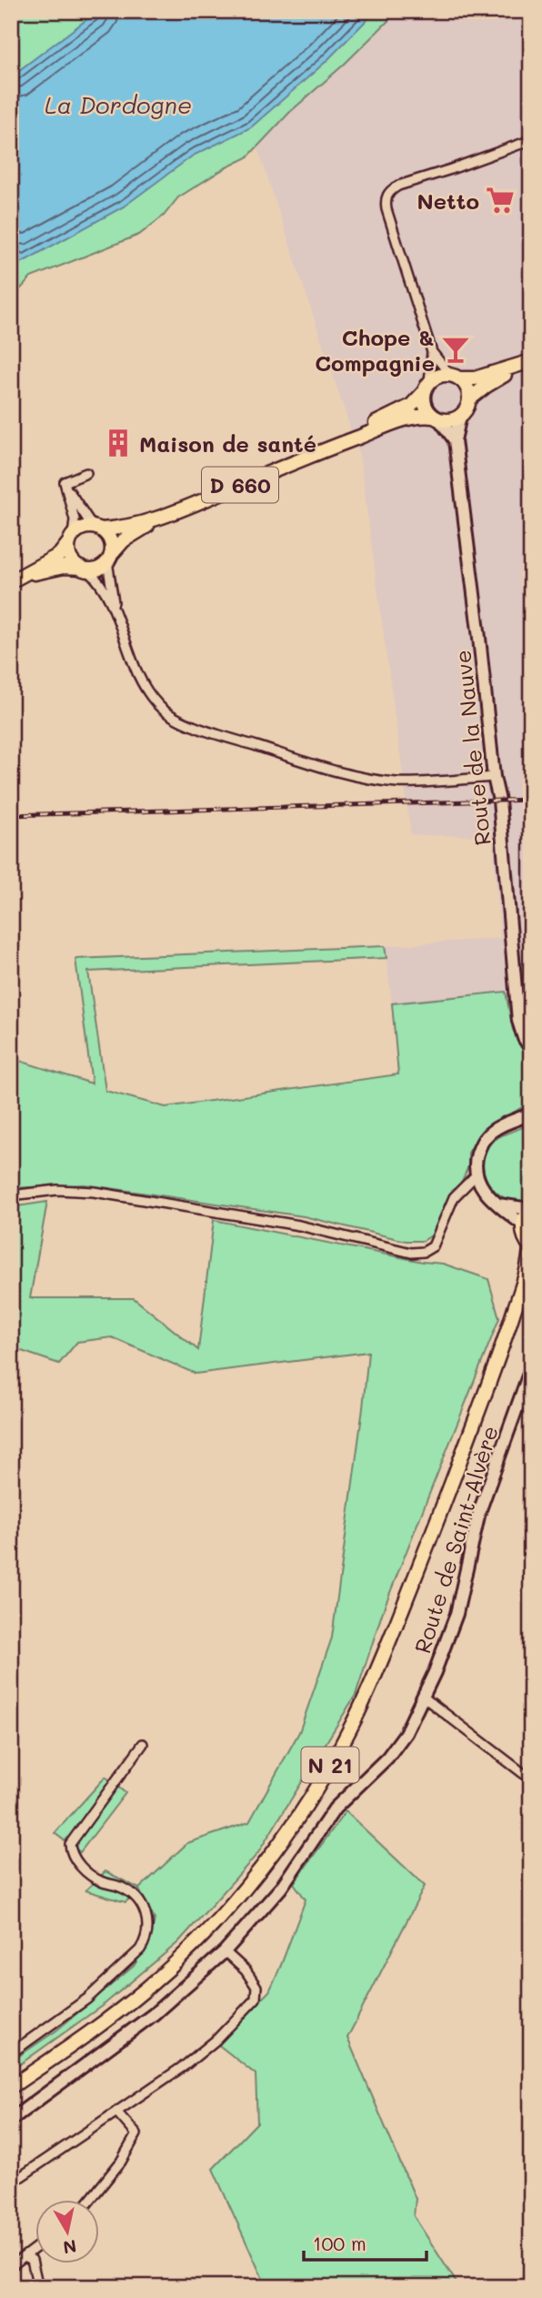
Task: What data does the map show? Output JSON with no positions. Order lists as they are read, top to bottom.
{
  "streets": {
    "main road": [
      "D 660",
      "Route de la Nauve",
      "Route de Saint-Alvère",
      "N 21"
    ]
  },
  "crossings": [
    ["D 660", "Route de la Nauve"]
  ],
  "water": ["La Dordogne"],
  "places": {
    "supermarket": ["Netto"],
    "bar": ["Chope & Compagnie"],
    "building": ["Maison de santé"]
  },
  "scale_bar": "100 m",
  "north": "bottom"
}
